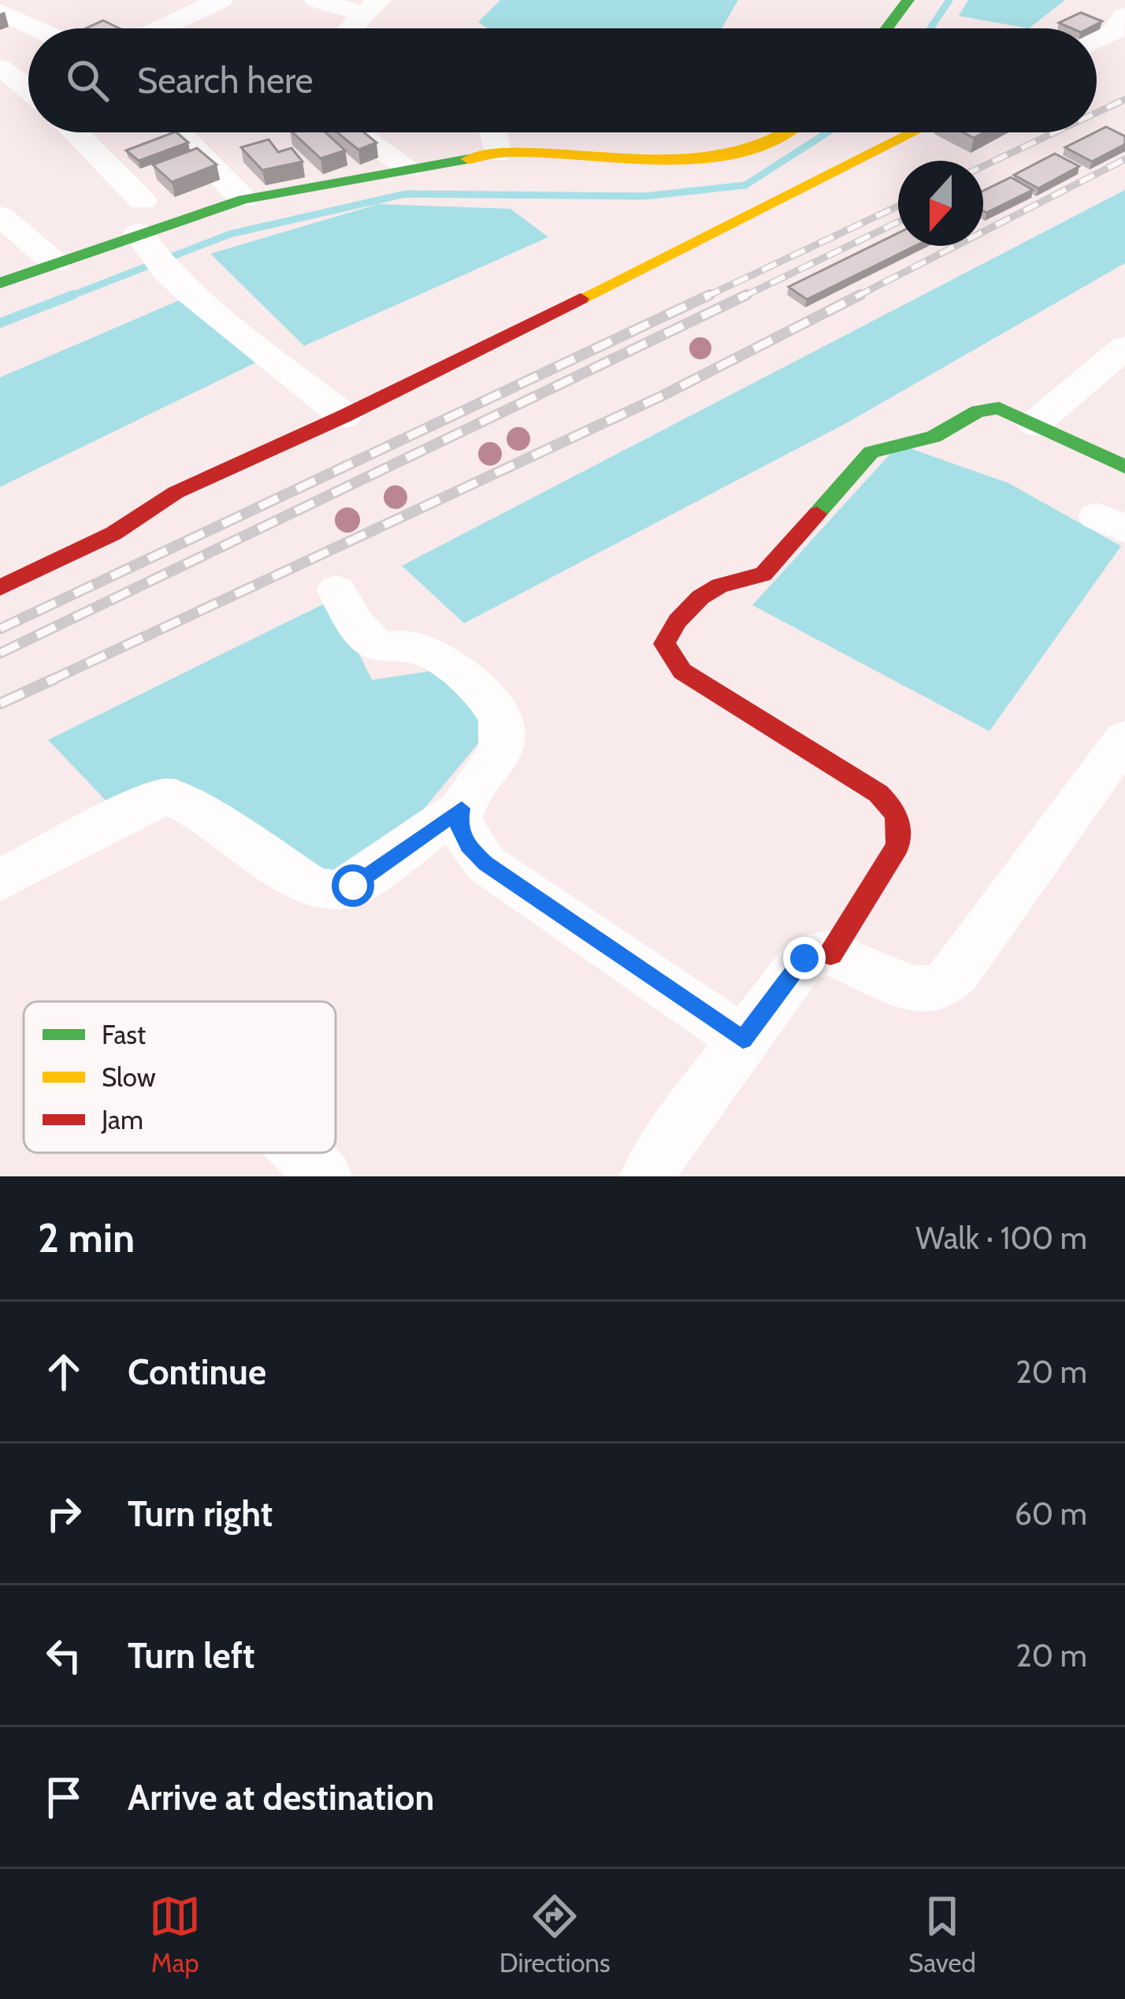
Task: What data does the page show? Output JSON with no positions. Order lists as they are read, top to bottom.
{
  "legend": ["Fast", "Slow", "Jam"],
  "north": "bottom",
  "page": {
    "search": "Search here",
    "heading": ["2 min", "Walk · 100 m"],
    "list": [
      ["Continue", "20 m"],
      ["Turn right", "60 m"],
      ["Turn left", "20 m"],
      "Arrive at destination"
    ],
    "nav": ["Map", "Directions", "Saved"]
  }
}
